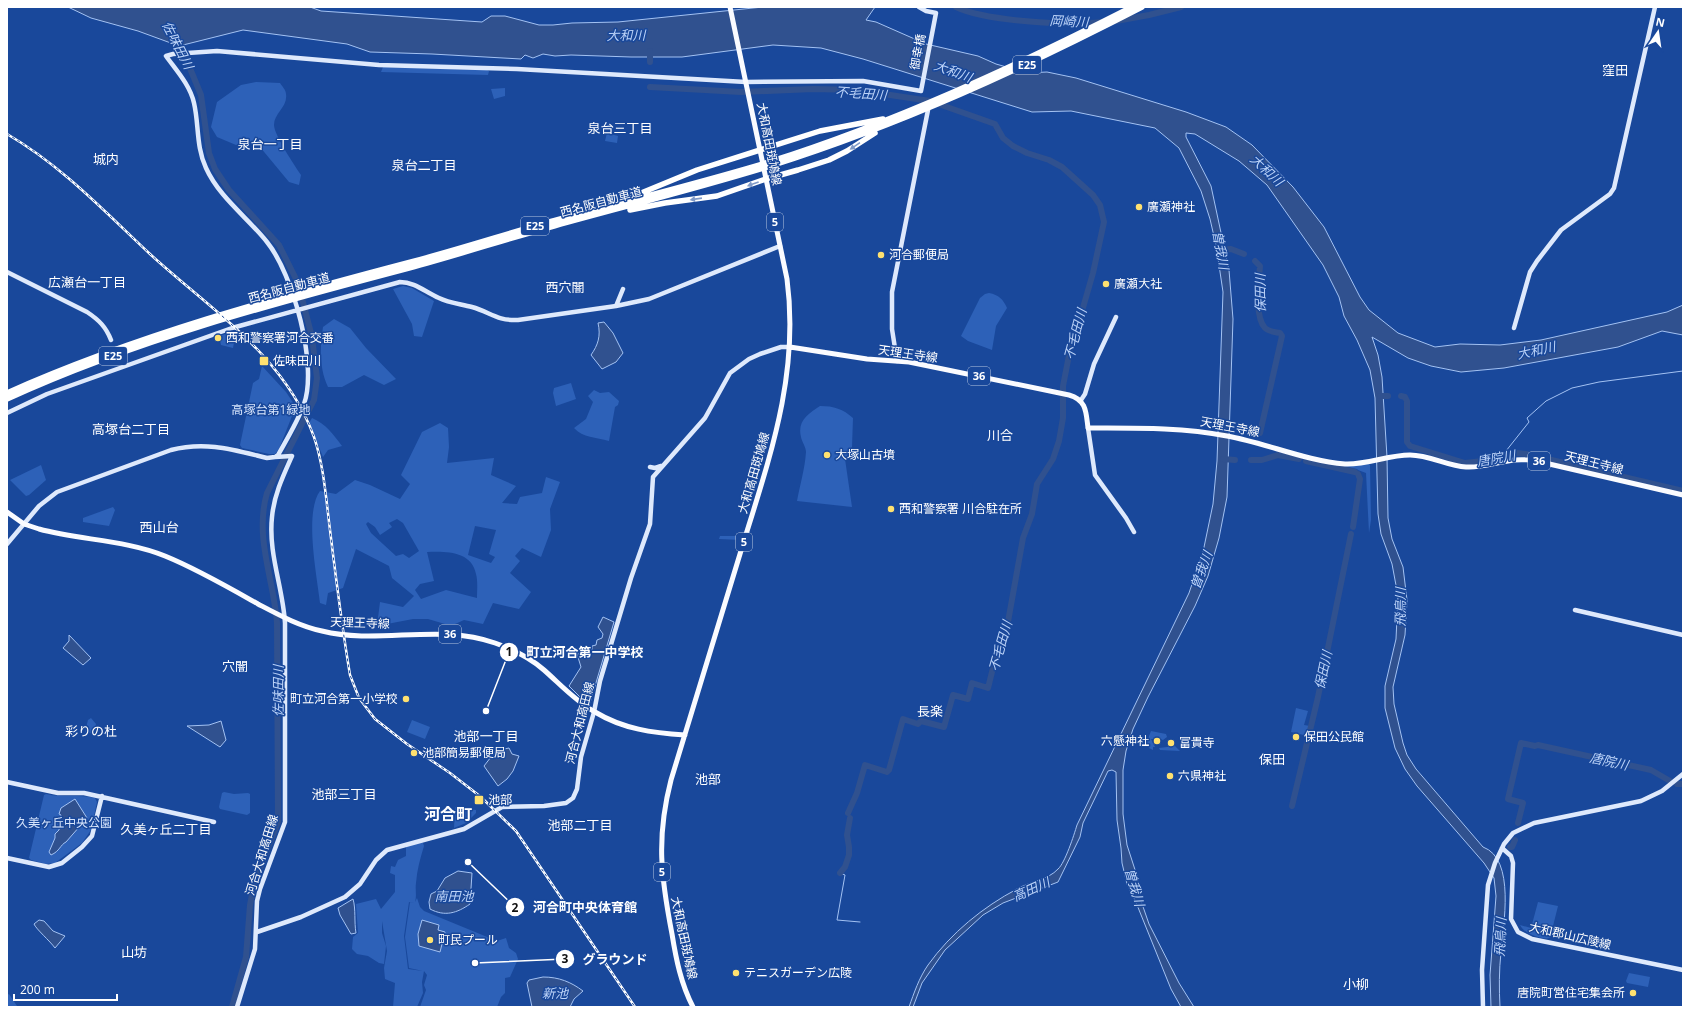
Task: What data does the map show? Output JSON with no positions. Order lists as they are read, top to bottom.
{
  "streets": {
    "highway": ["E25", "西名阪自動車道"],
    "main road": [
      "大和高田斑鳩線",
      "5",
      "天理王寺線",
      "36"
    ],
    "street": ["御幸橋", "河合大和高田線", "大和郡山広陵線"]
  },
  "crossings": [
    ["御幸橋", "大和高田斑鳩線"],
    ["大和高田斑鳩線", "天理王寺線"],
    ["大和高田斑鳩線", "河合大和高田線"],
    ["天理王寺線", "河合大和高田線"]
  ],
  "districts": [
    "窪田",
    "泉台三丁目",
    "泉台一丁目",
    "城内",
    "泉台二丁目",
    "広瀬台一丁目",
    "西穴闇",
    "高塚台二丁目",
    "川合",
    "西山台",
    "穴闇",
    "長楽",
    "彩りの杜",
    "池部一丁目",
    "保田",
    "池部",
    "池部三丁目",
    "河合町",
    "池部二丁目",
    "久美ヶ丘二丁目",
    "山坊",
    "小柳"
  ],
  "water": [
    "岡崎川",
    "大和川",
    "佐味田川",
    "不毛田川",
    "曽我川",
    "保田川",
    "唐院川",
    "飛鳥川",
    "高田川",
    "南田池",
    "新池"
  ],
  "parks": ["高塚台第1緑地", "久美ヶ丘中央公園"],
  "places": {
    "other": [
      "廣瀬神社",
      "河合郵便局",
      "廣瀬大社",
      "西和警察署河合交番",
      "大塚山古墳",
      "西和警察署 川合駐在所",
      "町立河合第一小学校",
      "町立河合第一中学校",
      "保田公民館",
      "六懸神社",
      "富貴寺",
      "池部簡易郵便局",
      "六県神社",
      "河合町中央体育館",
      "町民プール",
      "グラウンド",
      "テニスガーデン広陵",
      "唐院町営住宅集会所"
    ],
    "transit": ["佐味田川", "池部"]
  },
  "scale_bar": "200 m",
  "north": "top"
}
